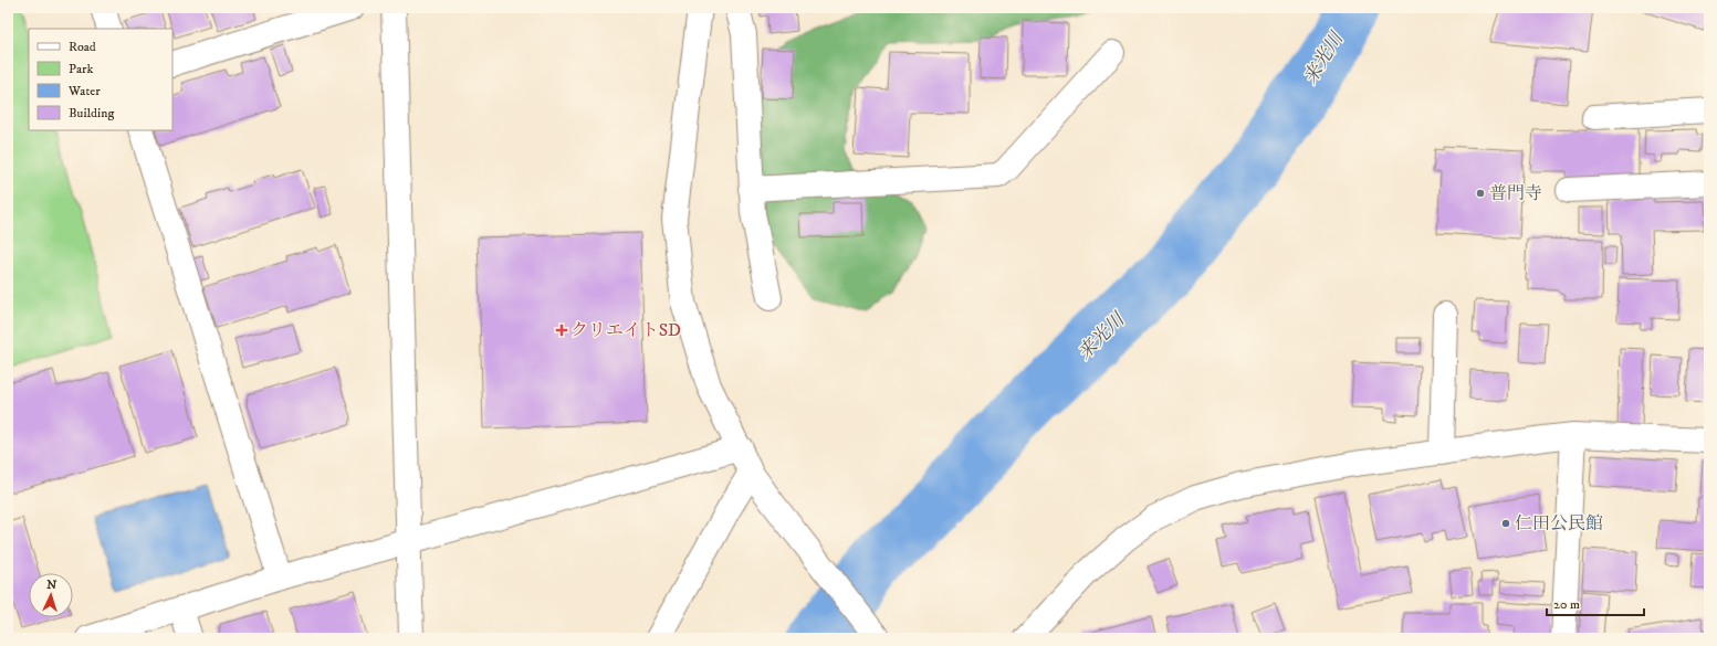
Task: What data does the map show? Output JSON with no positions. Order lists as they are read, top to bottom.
{
  "water": ["来光川"],
  "places": {
    "other": ["普門寺", "仁田公民館"],
    "health": ["クリエイトSD"]
  },
  "legend": [
    "Road",
    "Park",
    "Water",
    "Building"
  ],
  "scale_bar": "20 m",
  "north": "top"
}
